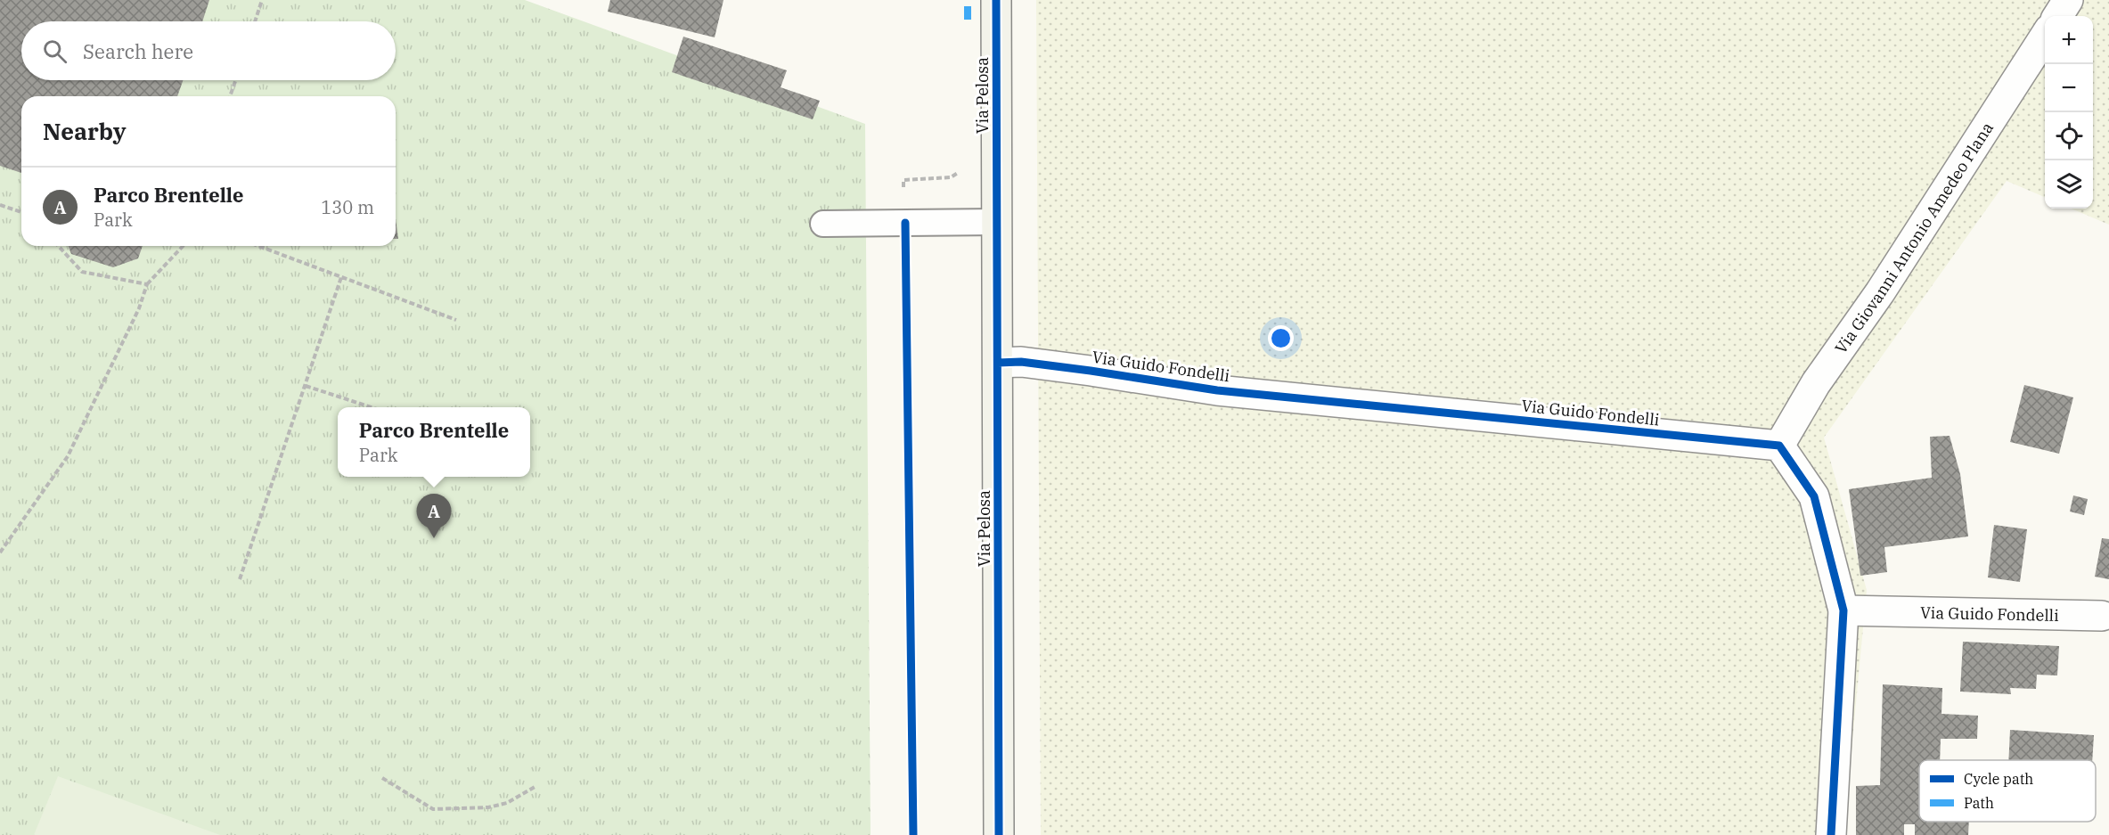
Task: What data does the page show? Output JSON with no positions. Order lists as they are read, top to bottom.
{
  "streets": {
    "street": ["Via Pelosa", "Via Giovanni Antonio Amedeo Plana", "Via Guido Fondelli"]
  },
  "crossings": [
    ["Via Pelosa", "Via Guido Fondelli"],
    ["Via Giovanni Antonio Amedeo Plana", "Via Guido Fondelli"]
  ],
  "legend": ["Cycle path", "Path"],
  "page": {
    "map_buttons": ["+", "−"],
    "search": "Search here",
    "heading": "Nearby",
    "list": [
      {
        "mark": "A",
        "name": "Parco Brentelle",
        "note": "Park",
        "value": "130 m"
      }
    ],
    "popup": ["Parco Brentelle", "Park"],
    "pins": "A"
  }
}
